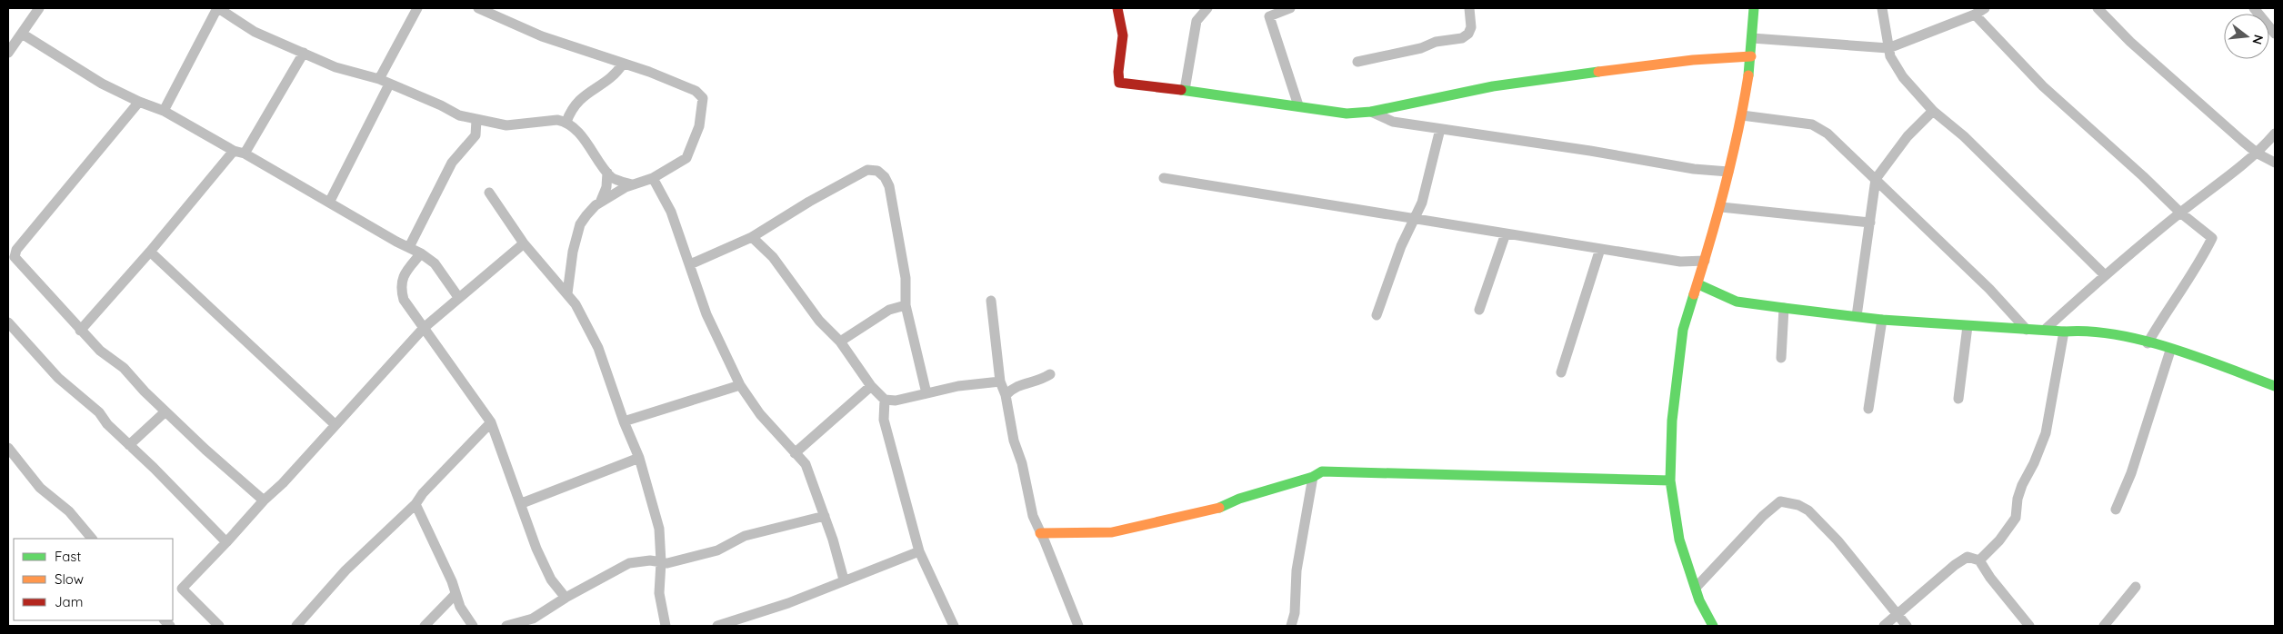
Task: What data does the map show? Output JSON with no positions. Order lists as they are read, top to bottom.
{
  "legend": ["Fast", "Slow", "Jam"],
  "north": "right"
}
